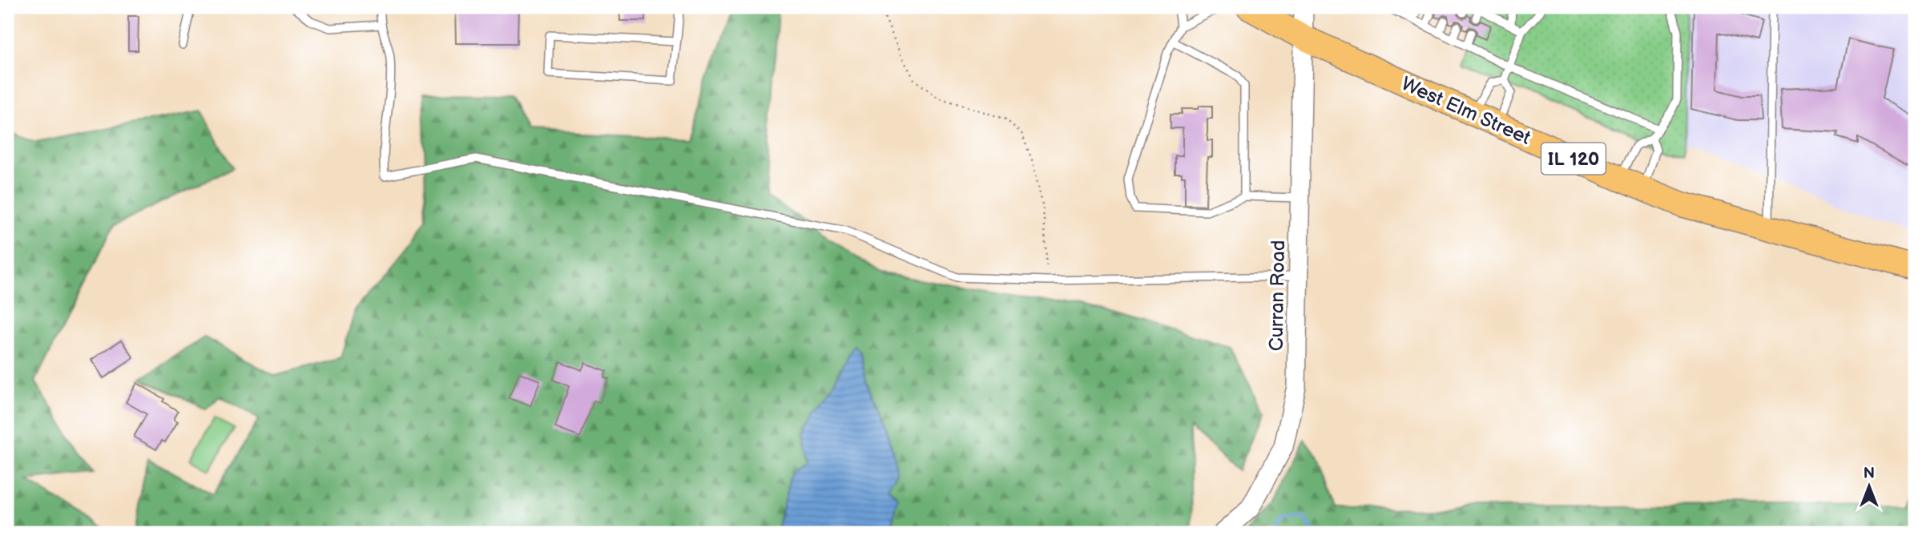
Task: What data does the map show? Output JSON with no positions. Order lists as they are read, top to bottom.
{
  "streets": {
    "main road": ["West Elm Street", "IL 120"],
    "street": ["Curran Road"]
  },
  "crossings": [
    ["West Elm Street", "Curran Road"]
  ],
  "north": "top"
}
